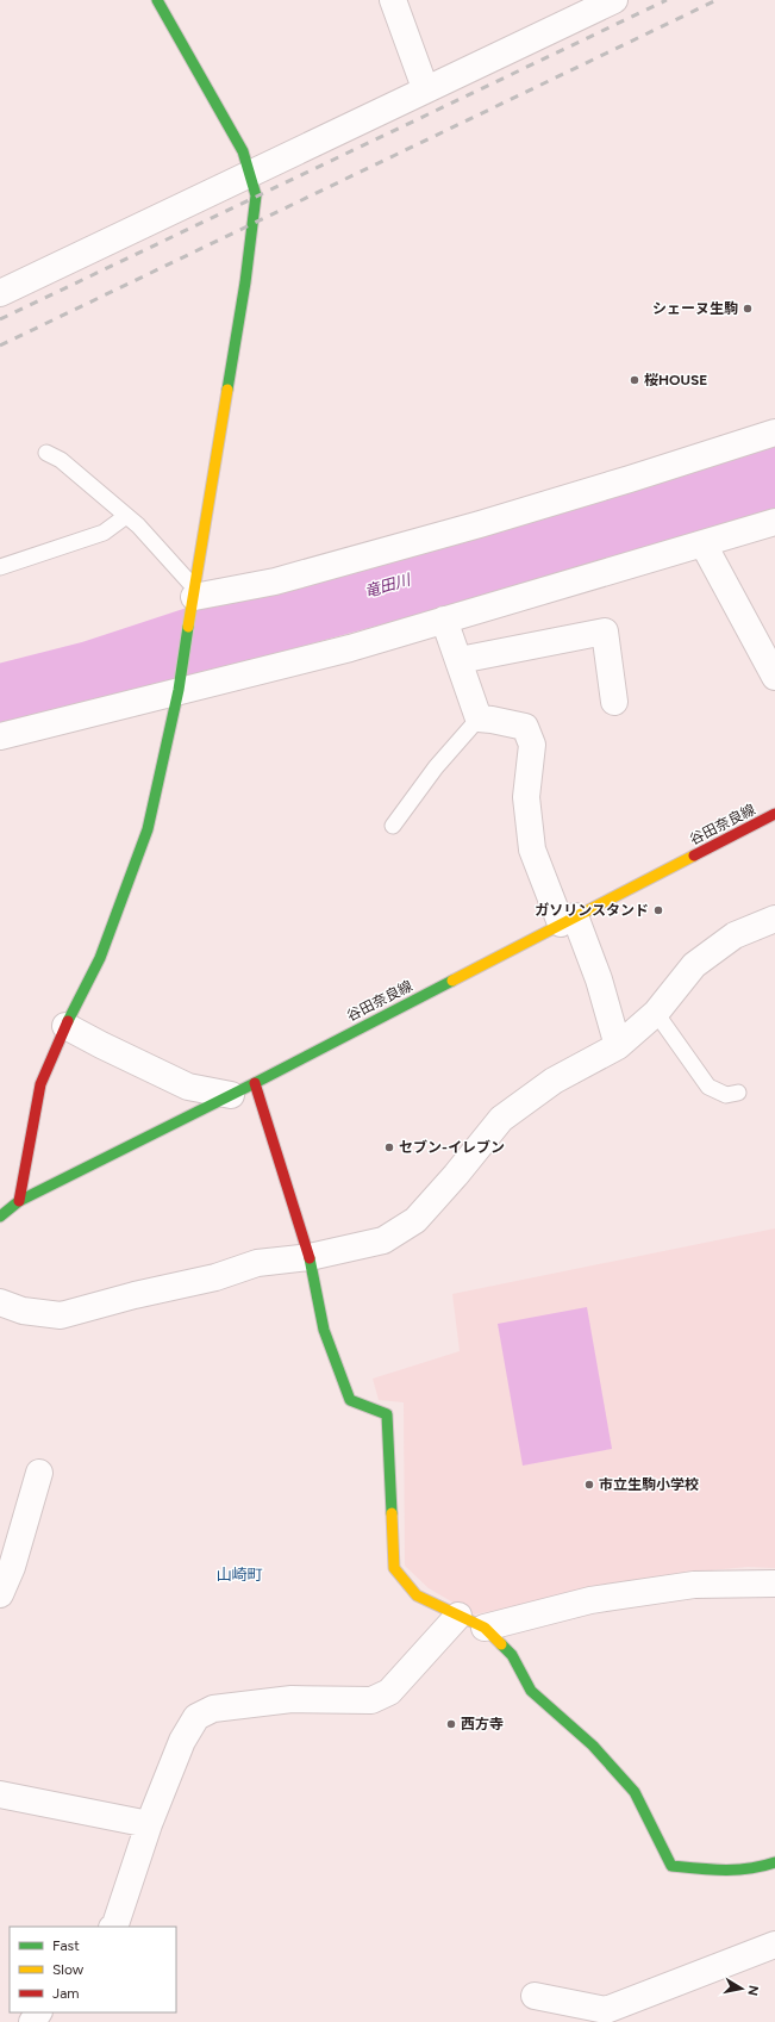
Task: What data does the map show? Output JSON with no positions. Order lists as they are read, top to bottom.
{
  "streets": {
    "street": ["谷田奈良線"]
  },
  "districts": ["山崎町"],
  "water": ["竜田川"],
  "places": [
    "シェーヌ生駒",
    "桜HOUSE",
    "ガソリンスタンド",
    "セブン-イレブン",
    "市立生駒小学校",
    "西方寺"
  ],
  "legend": ["Fast", "Slow", "Jam"],
  "north": "right"
}
